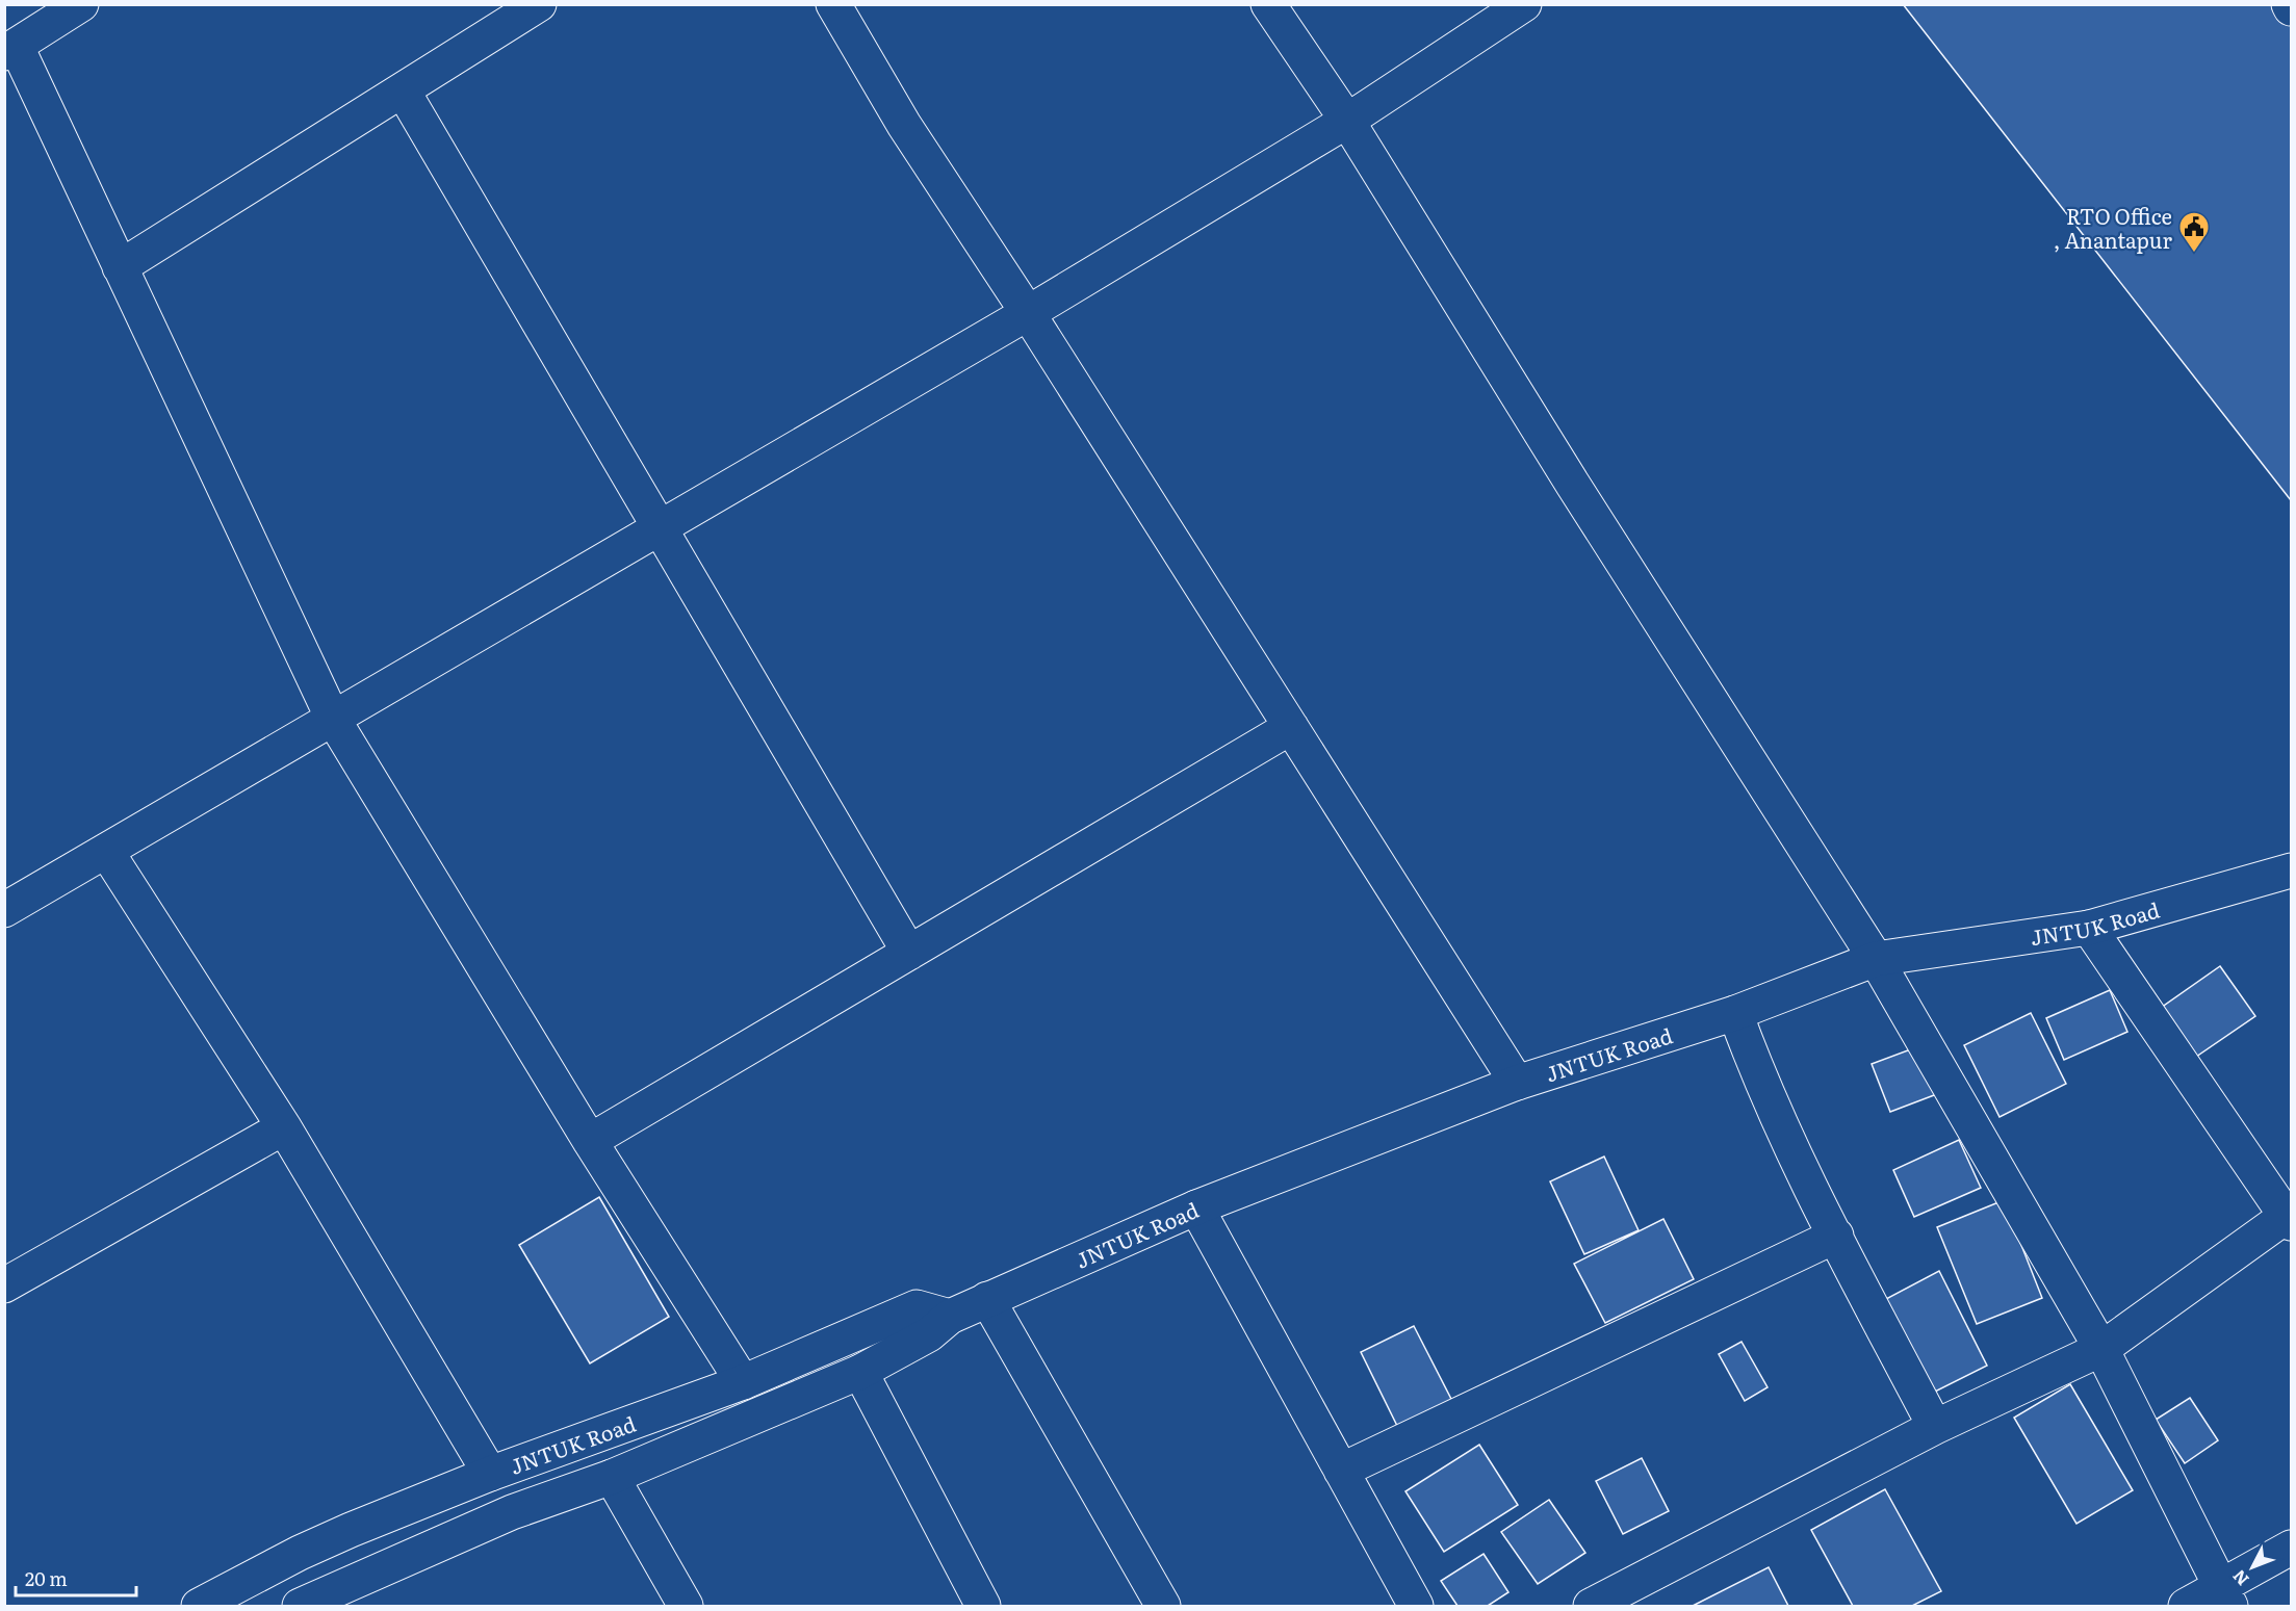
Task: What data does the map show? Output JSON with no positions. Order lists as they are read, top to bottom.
{
  "streets": {
    "street": ["JNTUK Road"]
  },
  "places": {
    "public building": ["RTO Office , Anantapur"]
  },
  "scale_bar": "20 m",
  "north": "bottom left"
}
